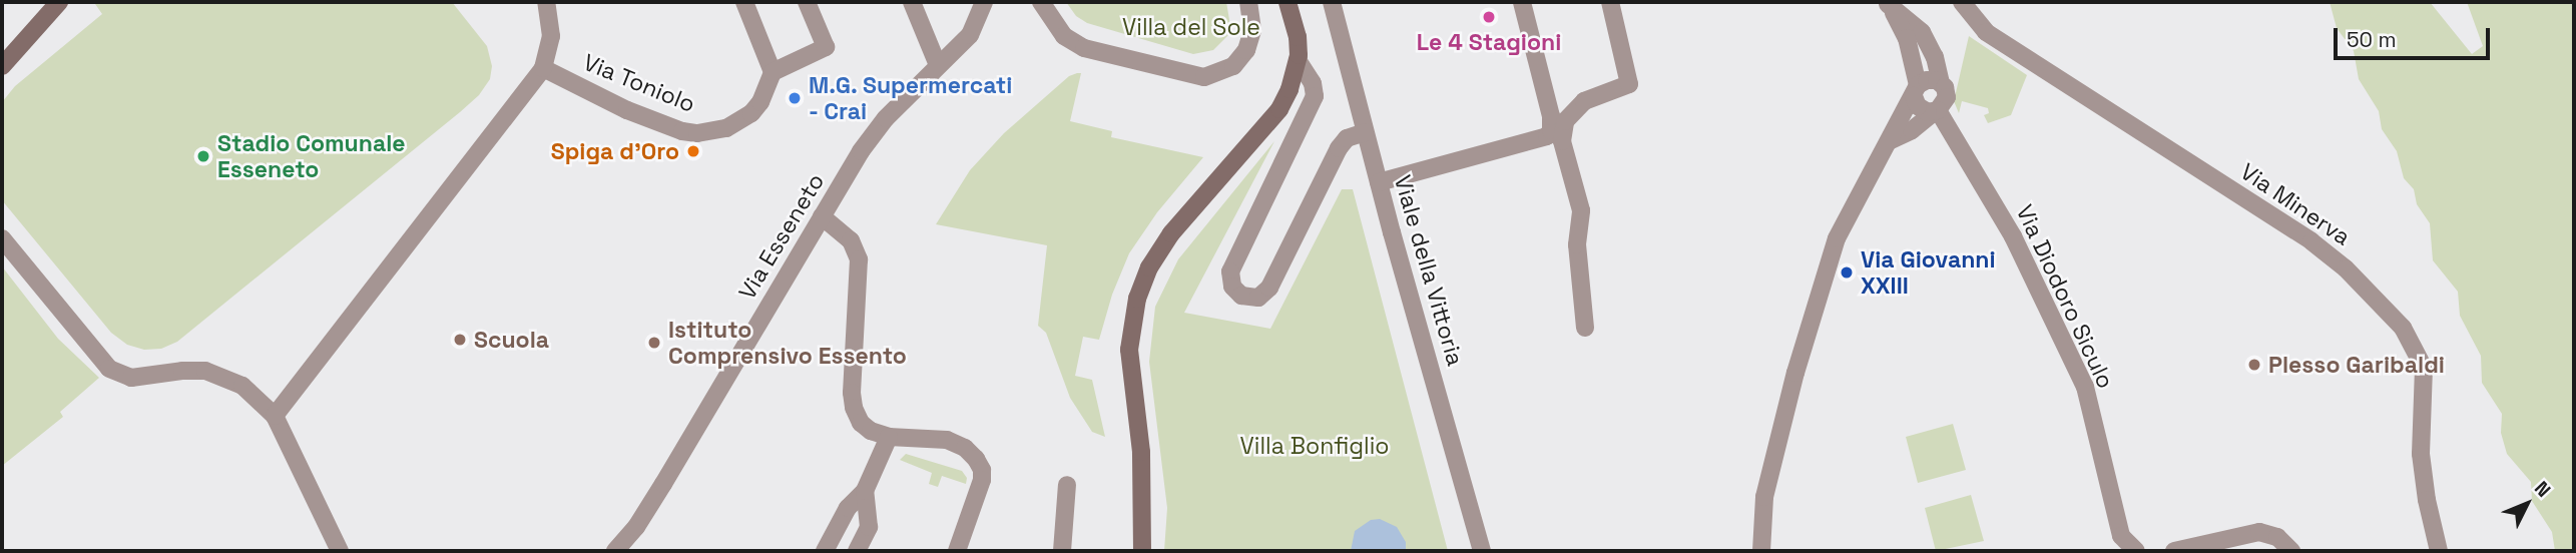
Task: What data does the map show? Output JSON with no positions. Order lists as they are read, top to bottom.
{
  "streets": {
    "street": [
      "Via Toniolo",
      "Via Minerva",
      "Via Esseneto",
      "Viale della Vittoria",
      "Via Diodoro Siculo"
    ]
  },
  "parks": ["Villa del Sole", "Villa Bonfiglio"],
  "places": [
    "Le 4 Stagioni",
    "M.G. Supermercati - Crai",
    "Spiga d'Oro",
    "Stadio Comunale Esseneto",
    "Via Giovanni XXIII",
    "Scuola",
    "Istituto Comprensivo Essento",
    "Plesso Garibaldi"
  ],
  "scale_bar": "50 m",
  "north": "top right"
}
